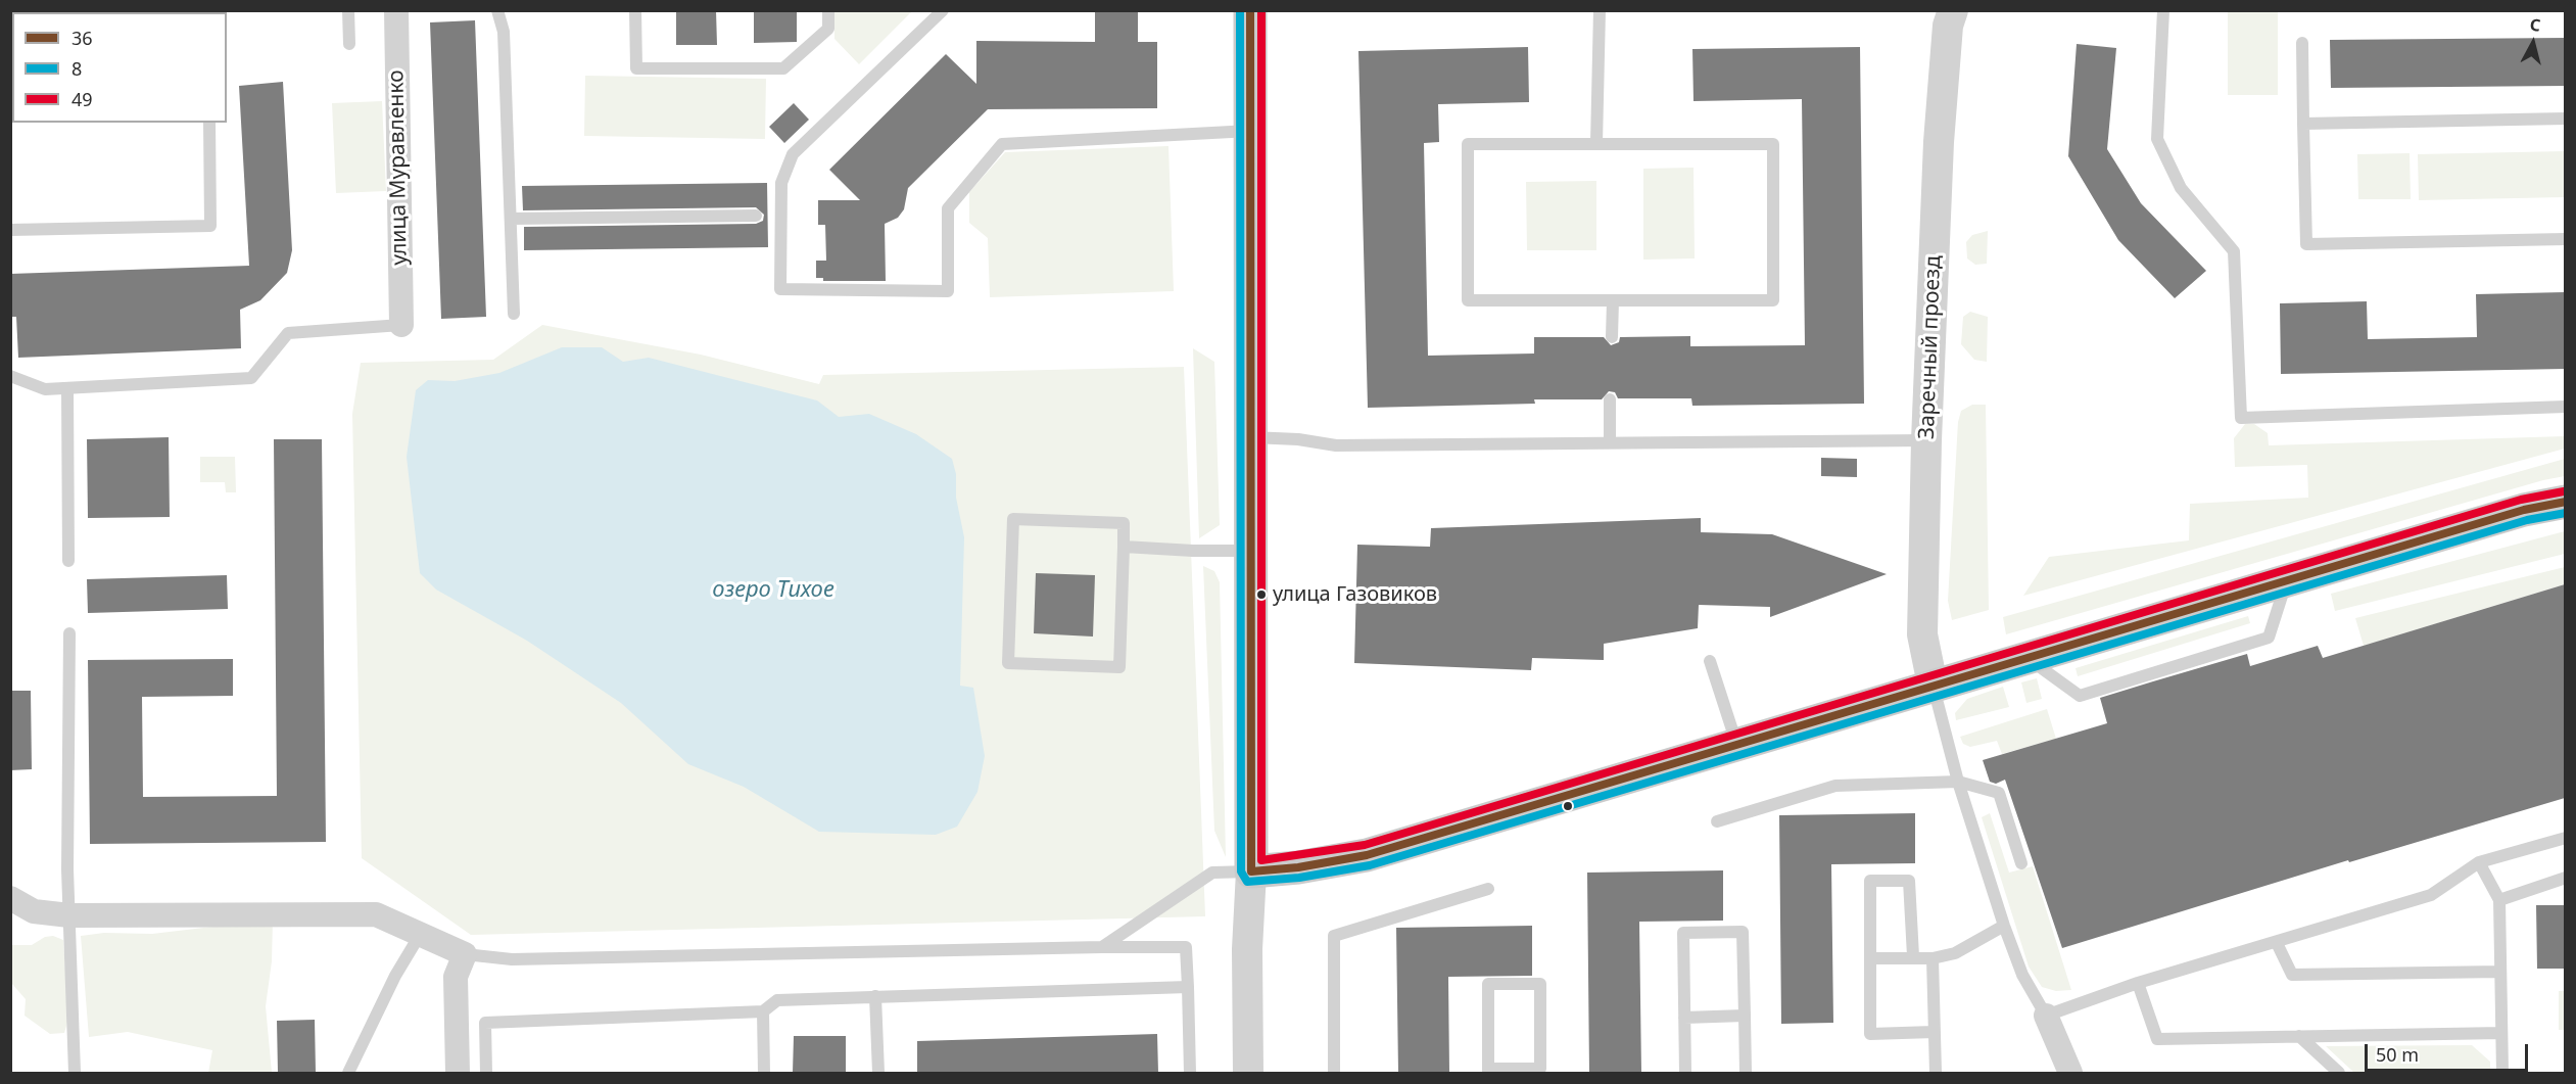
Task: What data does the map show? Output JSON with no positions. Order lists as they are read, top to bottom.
{
  "streets": {
    "street": ["улица Муравленко", "Заречный проезд"]
  },
  "water": ["озеро Тихое"],
  "places": ["улица Газовиков"],
  "lines": ["transit line 36", "transit line 8", "transit line 49"],
  "legend": ["36", "8", "49"],
  "scale_bar": "50 m",
  "north": "top"
}
